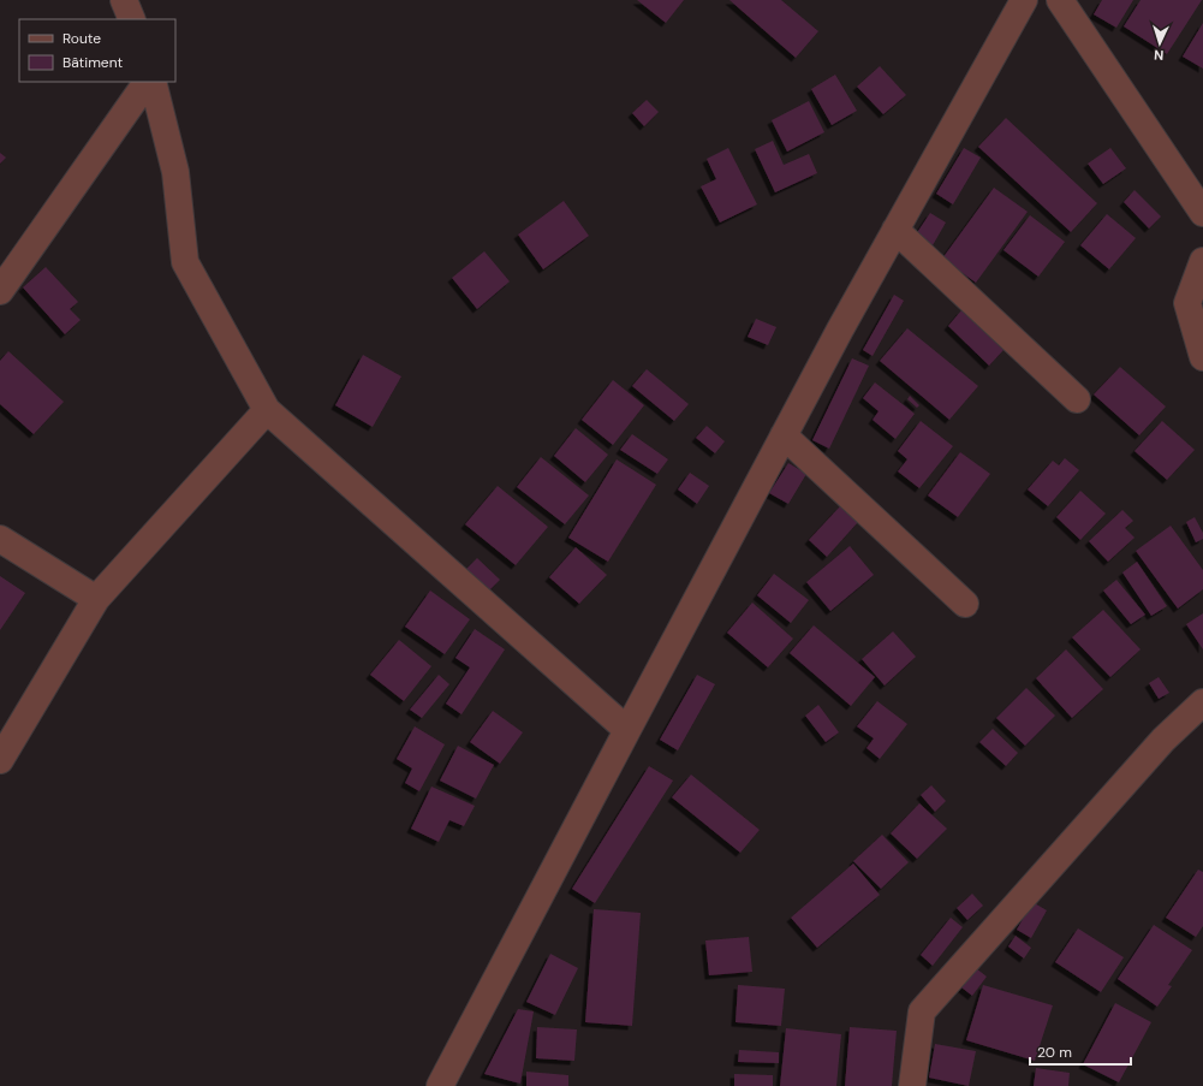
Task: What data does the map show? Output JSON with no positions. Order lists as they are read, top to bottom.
{
  "legend": ["Route", "Bâtiment"],
  "scale_bar": "20 m",
  "north": "bottom"
}
